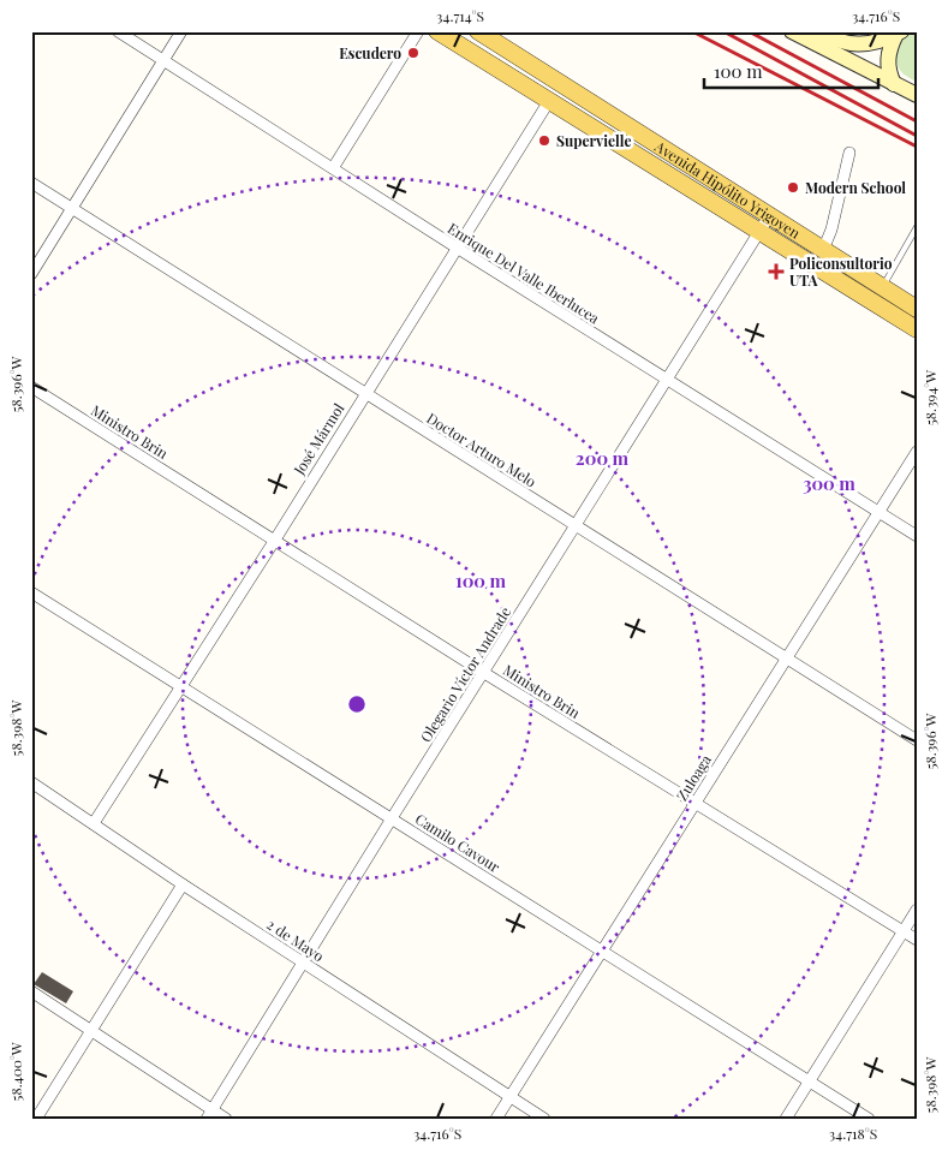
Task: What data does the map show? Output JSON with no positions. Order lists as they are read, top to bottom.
{
  "streets": {
    "main road": ["Avenida Hipólito Yrigoyen"],
    "street": [
      "Enrique Del Valle Iberlucea",
      "Ministro Brin",
      "José Mármol",
      "Doctor Arturo Melo",
      "Olegario Víctor Andrade",
      "Zuloaga",
      "Camilo Cavour",
      "2 de Mayo"
    ]
  },
  "crossings": [
    ["Avenida Hipólito Yrigoyen", "José Mármol"],
    ["Avenida Hipólito Yrigoyen", "Olegario Víctor Andrade"],
    ["Enrique Del Valle Iberlucea", "José Mármol"],
    ["Enrique Del Valle Iberlucea", "Olegario Víctor Andrade"],
    ["Enrique Del Valle Iberlucea", "Zuloaga"],
    ["Ministro Brin", "José Mármol"],
    ["Ministro Brin", "Olegario Víctor Andrade"],
    ["Ministro Brin", "Zuloaga"],
    ["José Mármol", "Doctor Arturo Melo"],
    ["José Mármol", "Camilo Cavour"],
    ["José Mármol", "2 de Mayo"],
    ["Doctor Arturo Melo", "Olegario Víctor Andrade"],
    ["Doctor Arturo Melo", "Zuloaga"],
    ["Olegario Víctor Andrade", "Camilo Cavour"],
    ["Olegario Víctor Andrade", "2 de Mayo"],
    ["Zuloaga", "Camilo Cavour"],
    ["Zuloaga", "2 de Mayo"]
  ],
  "places": {
    "other": ["Escudero", "Supervielle", "Modern School"],
    "health": ["Policonsultorio UTA"]
  },
  "scale_bar": "100 m",
  "coordinates": [
    "34.714°S",
    "34.716°S",
    "58.396°W",
    "58.394°W",
    "58.398°W",
    "58.400°W",
    "34.718°S"
  ],
  "rings": ["200 m", "300 m", "100 m"]
}
